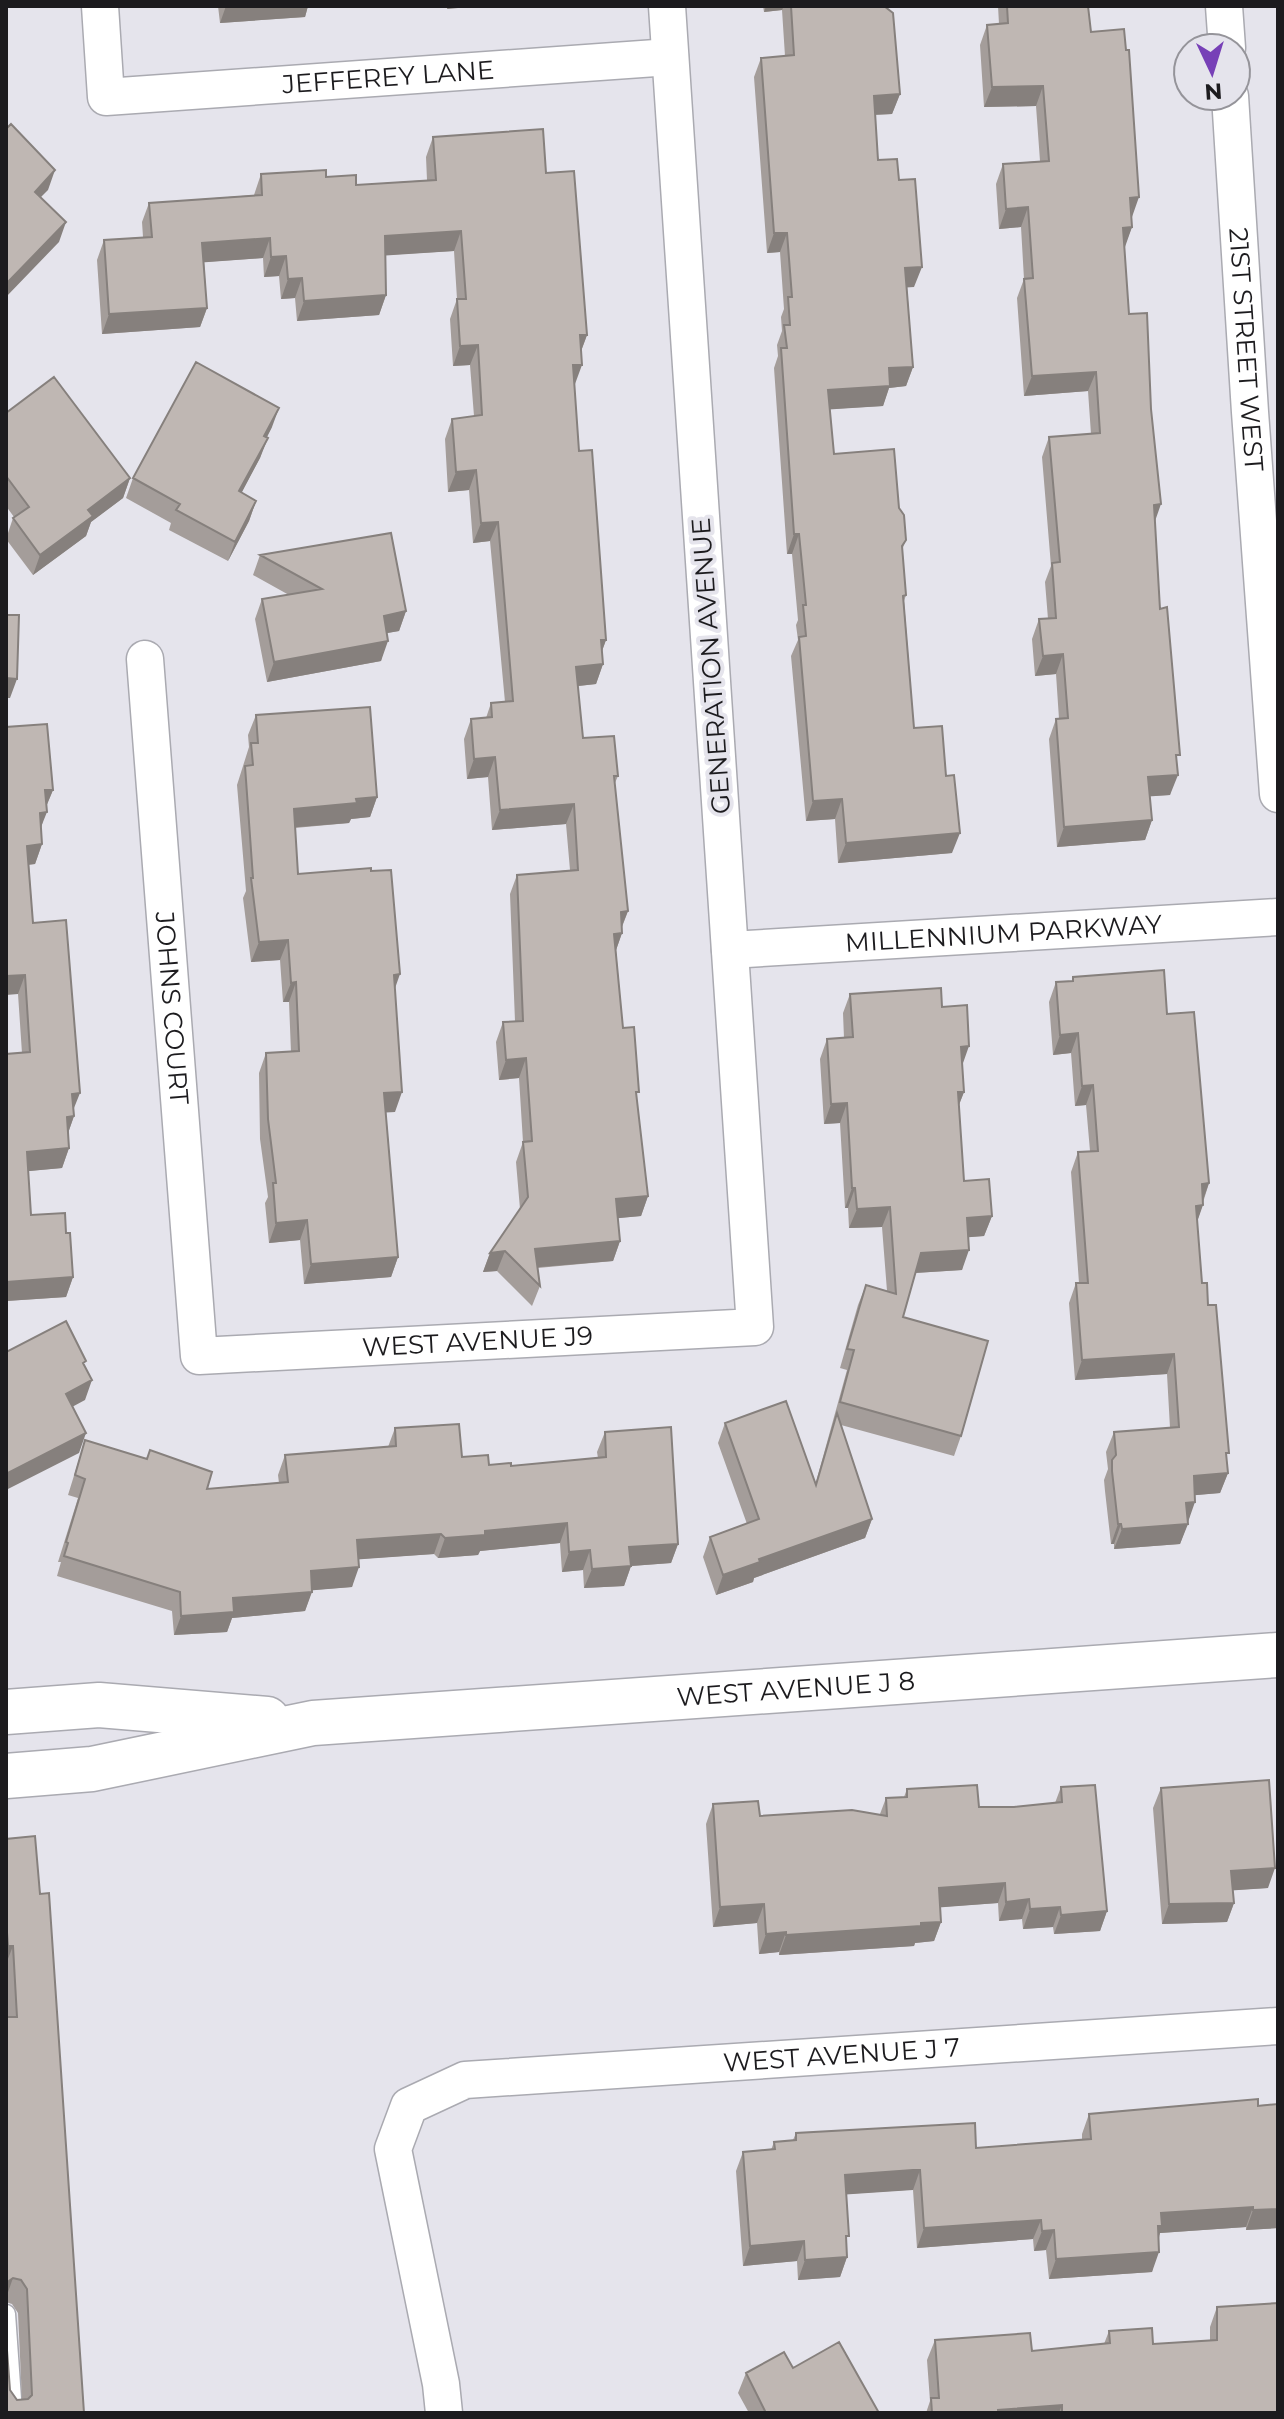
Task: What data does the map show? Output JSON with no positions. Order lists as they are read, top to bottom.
{
  "streets": {
    "street": [
      "JEFFEREY LANE",
      "21ST STREET WEST",
      "GENERATION AVENUE",
      "MILLENNIUM PARKWAY",
      "JOHNS COURT",
      "WEST AVENUE J9",
      "WEST AVENUE J 8",
      "WEST AVENUE J 7"
    ]
  },
  "crossings": [
    ["JEFFEREY LANE", "GENERATION AVENUE"],
    ["GENERATION AVENUE", "MILLENNIUM PARKWAY"],
    ["GENERATION AVENUE", "WEST AVENUE J9"],
    ["JOHNS COURT", "WEST AVENUE J9"]
  ],
  "north": "bottom"
}
